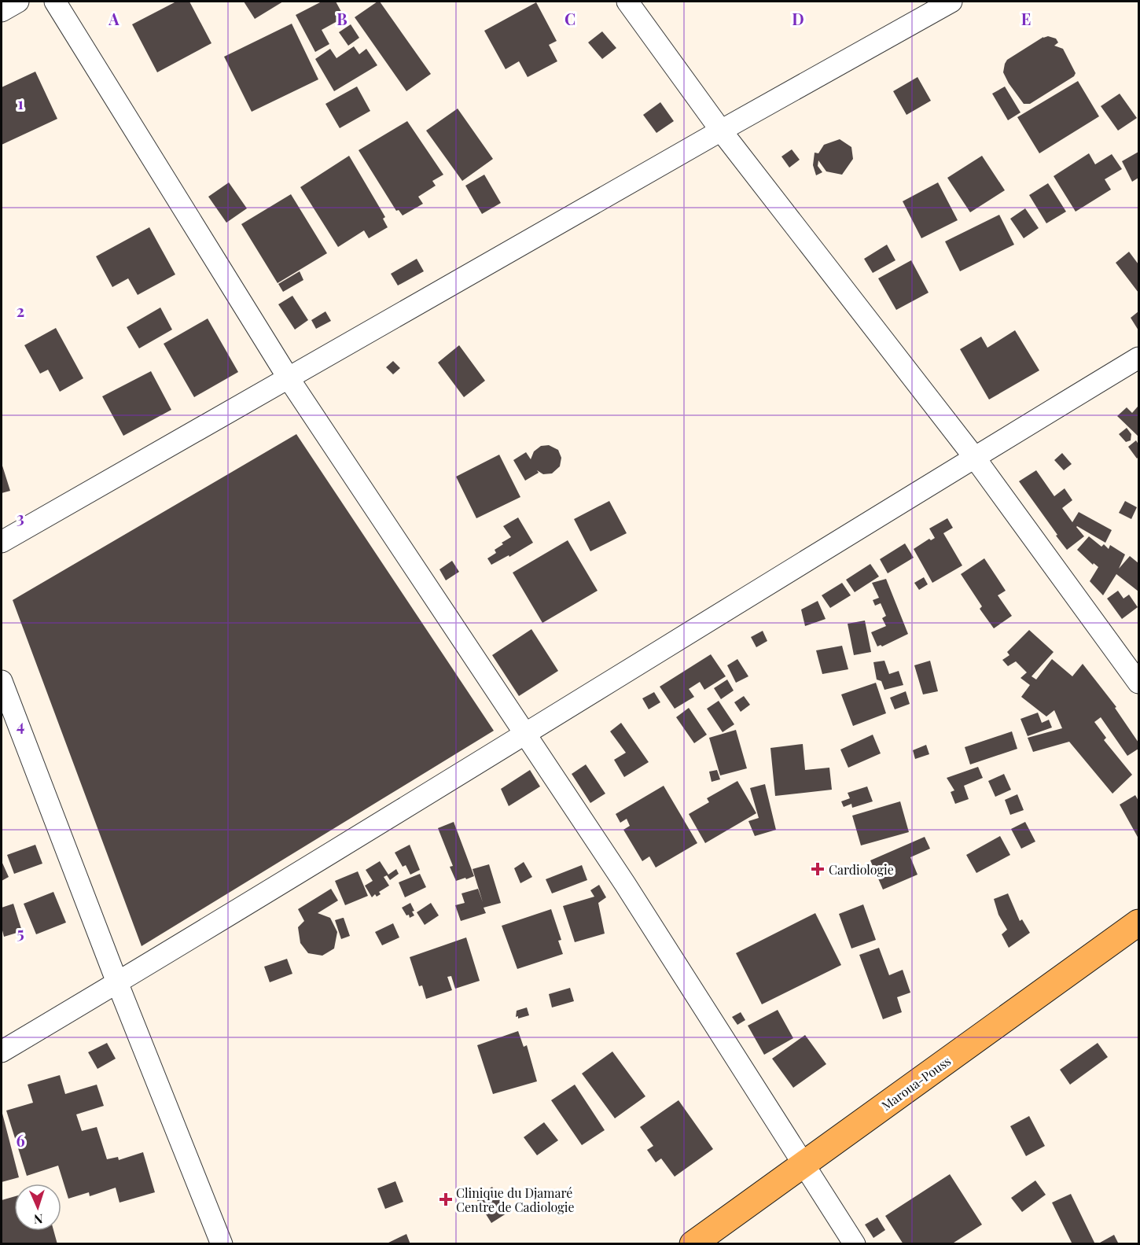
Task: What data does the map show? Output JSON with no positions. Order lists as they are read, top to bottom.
{
  "streets": {
    "main road": ["Maroua-Pouss"]
  },
  "places": {
    "health": ["Cardiologie", "Clinique du Djamaré Centre de Cadiologie"]
  },
  "north": "bottom",
  "grid": {
    "columns": [
      "A",
      "B",
      "C",
      "D",
      "E"
    ],
    "rows": [
      "1",
      "2",
      "3",
      "4",
      "5",
      "6"
    ]
  }
}
